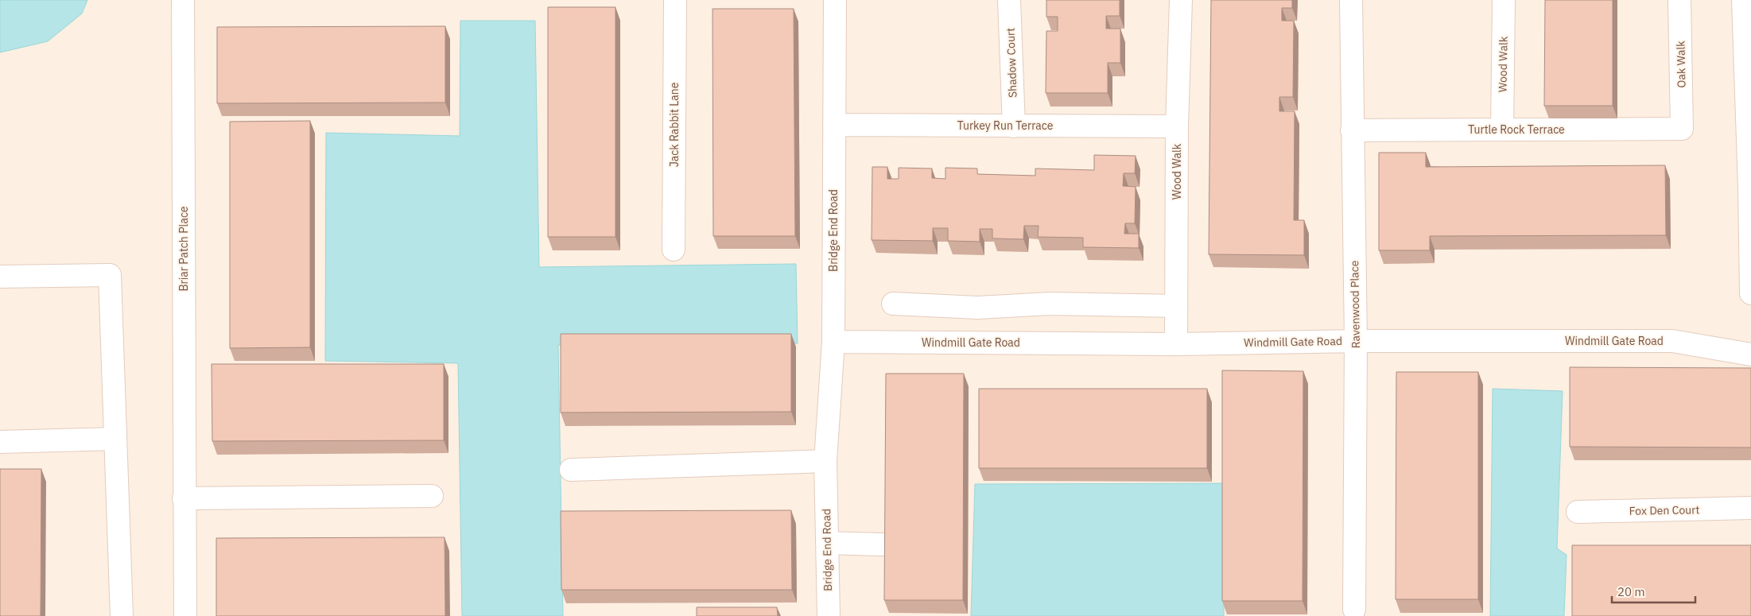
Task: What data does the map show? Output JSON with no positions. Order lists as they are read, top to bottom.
{
  "streets": {
    "street": [
      "Shadow Court",
      "Wood Walk",
      "Oak Walk",
      "Jack Rabbit Lane",
      "Turkey Run Terrace",
      "Turtle Rock Terrace",
      "Bridge End Road",
      "Briar Patch Place",
      "Ravenwood Place",
      "Windmill Gate Road",
      "Fox Den Court"
    ]
  },
  "crossings": [
    ["Shadow Court", "Turkey Run Terrace"],
    ["Wood Walk", "Turkey Run Terrace"],
    ["Wood Walk", "Turtle Rock Terrace"],
    ["Wood Walk", "Windmill Gate Road"],
    ["Oak Walk", "Turtle Rock Terrace"],
    ["Turkey Run Terrace", "Bridge End Road"],
    ["Turtle Rock Terrace", "Ravenwood Place"],
    ["Bridge End Road", "Windmill Gate Road"],
    ["Ravenwood Place", "Windmill Gate Road"]
  ],
  "scale_bar": "20 m"
}
